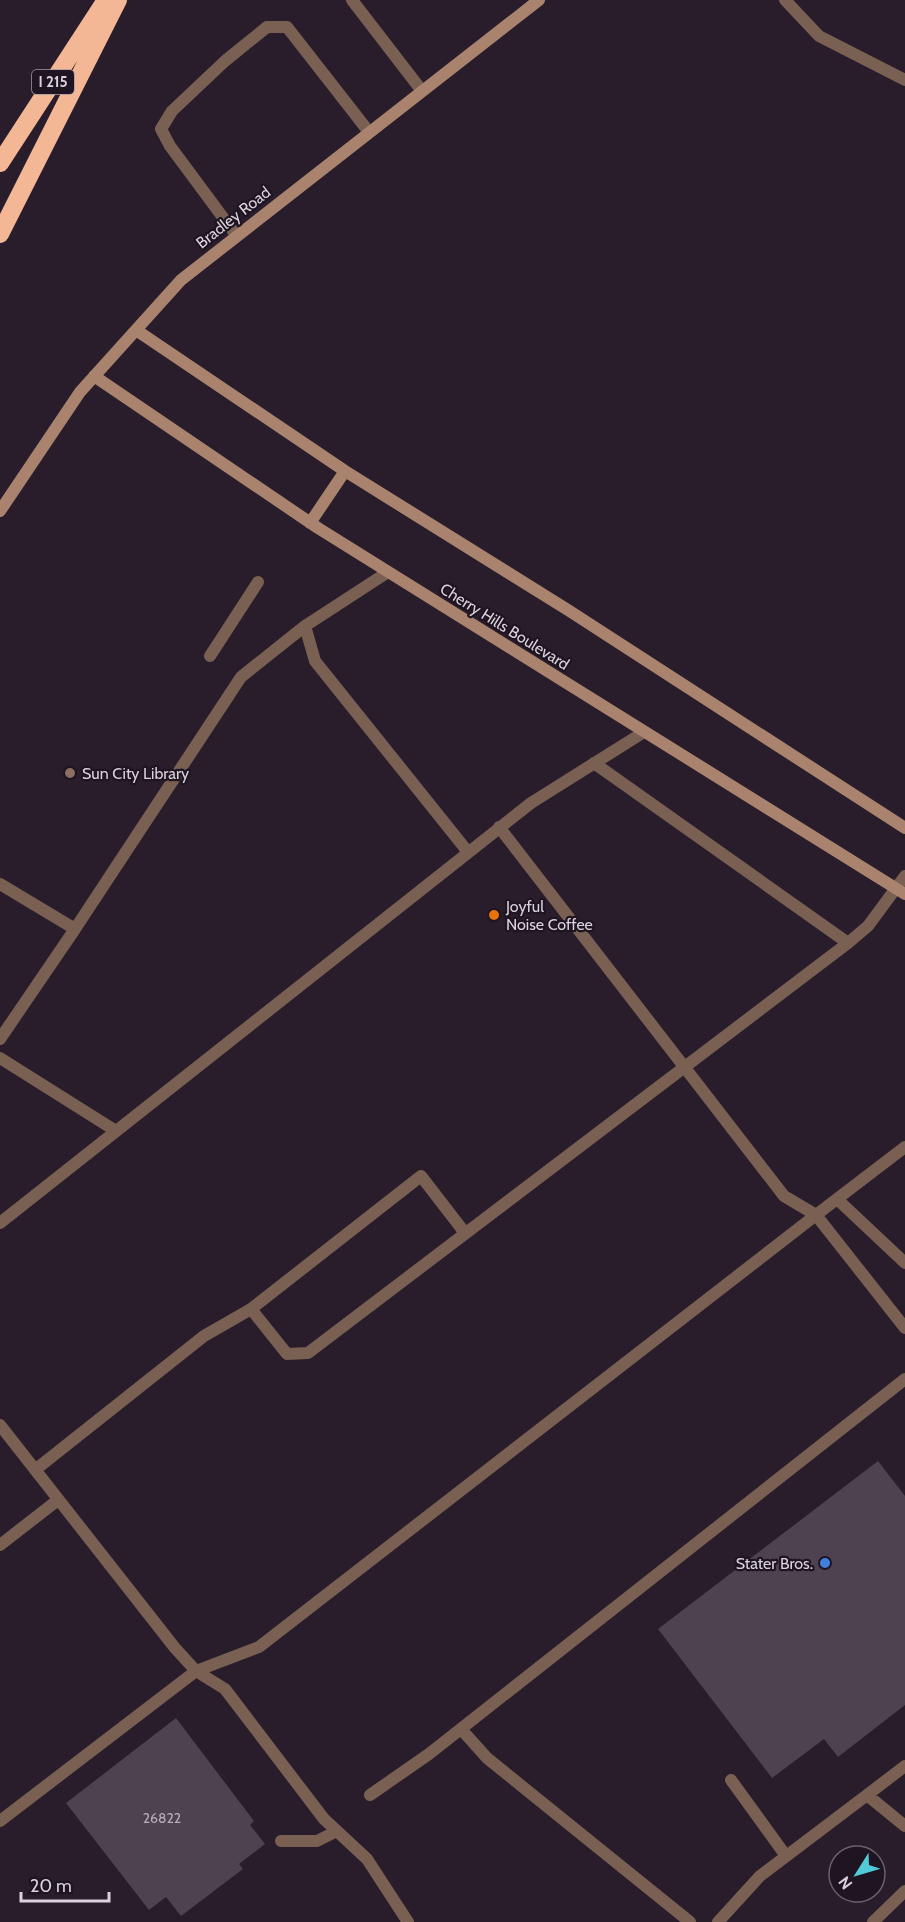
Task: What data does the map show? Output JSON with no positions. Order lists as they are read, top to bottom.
{
  "streets": {
    "highway": ["I 215"],
    "street": ["Bradley Road", "Cherry Hills Boulevard"]
  },
  "crossings": [
    ["Bradley Road", "Cherry Hills Boulevard"]
  ],
  "places": ["Sun City Library", "Joyful Noise Coffee", "Stater Bros."],
  "house_numbers": ["26822"],
  "scale_bar": "20 m",
  "north": "bottom left"
}
